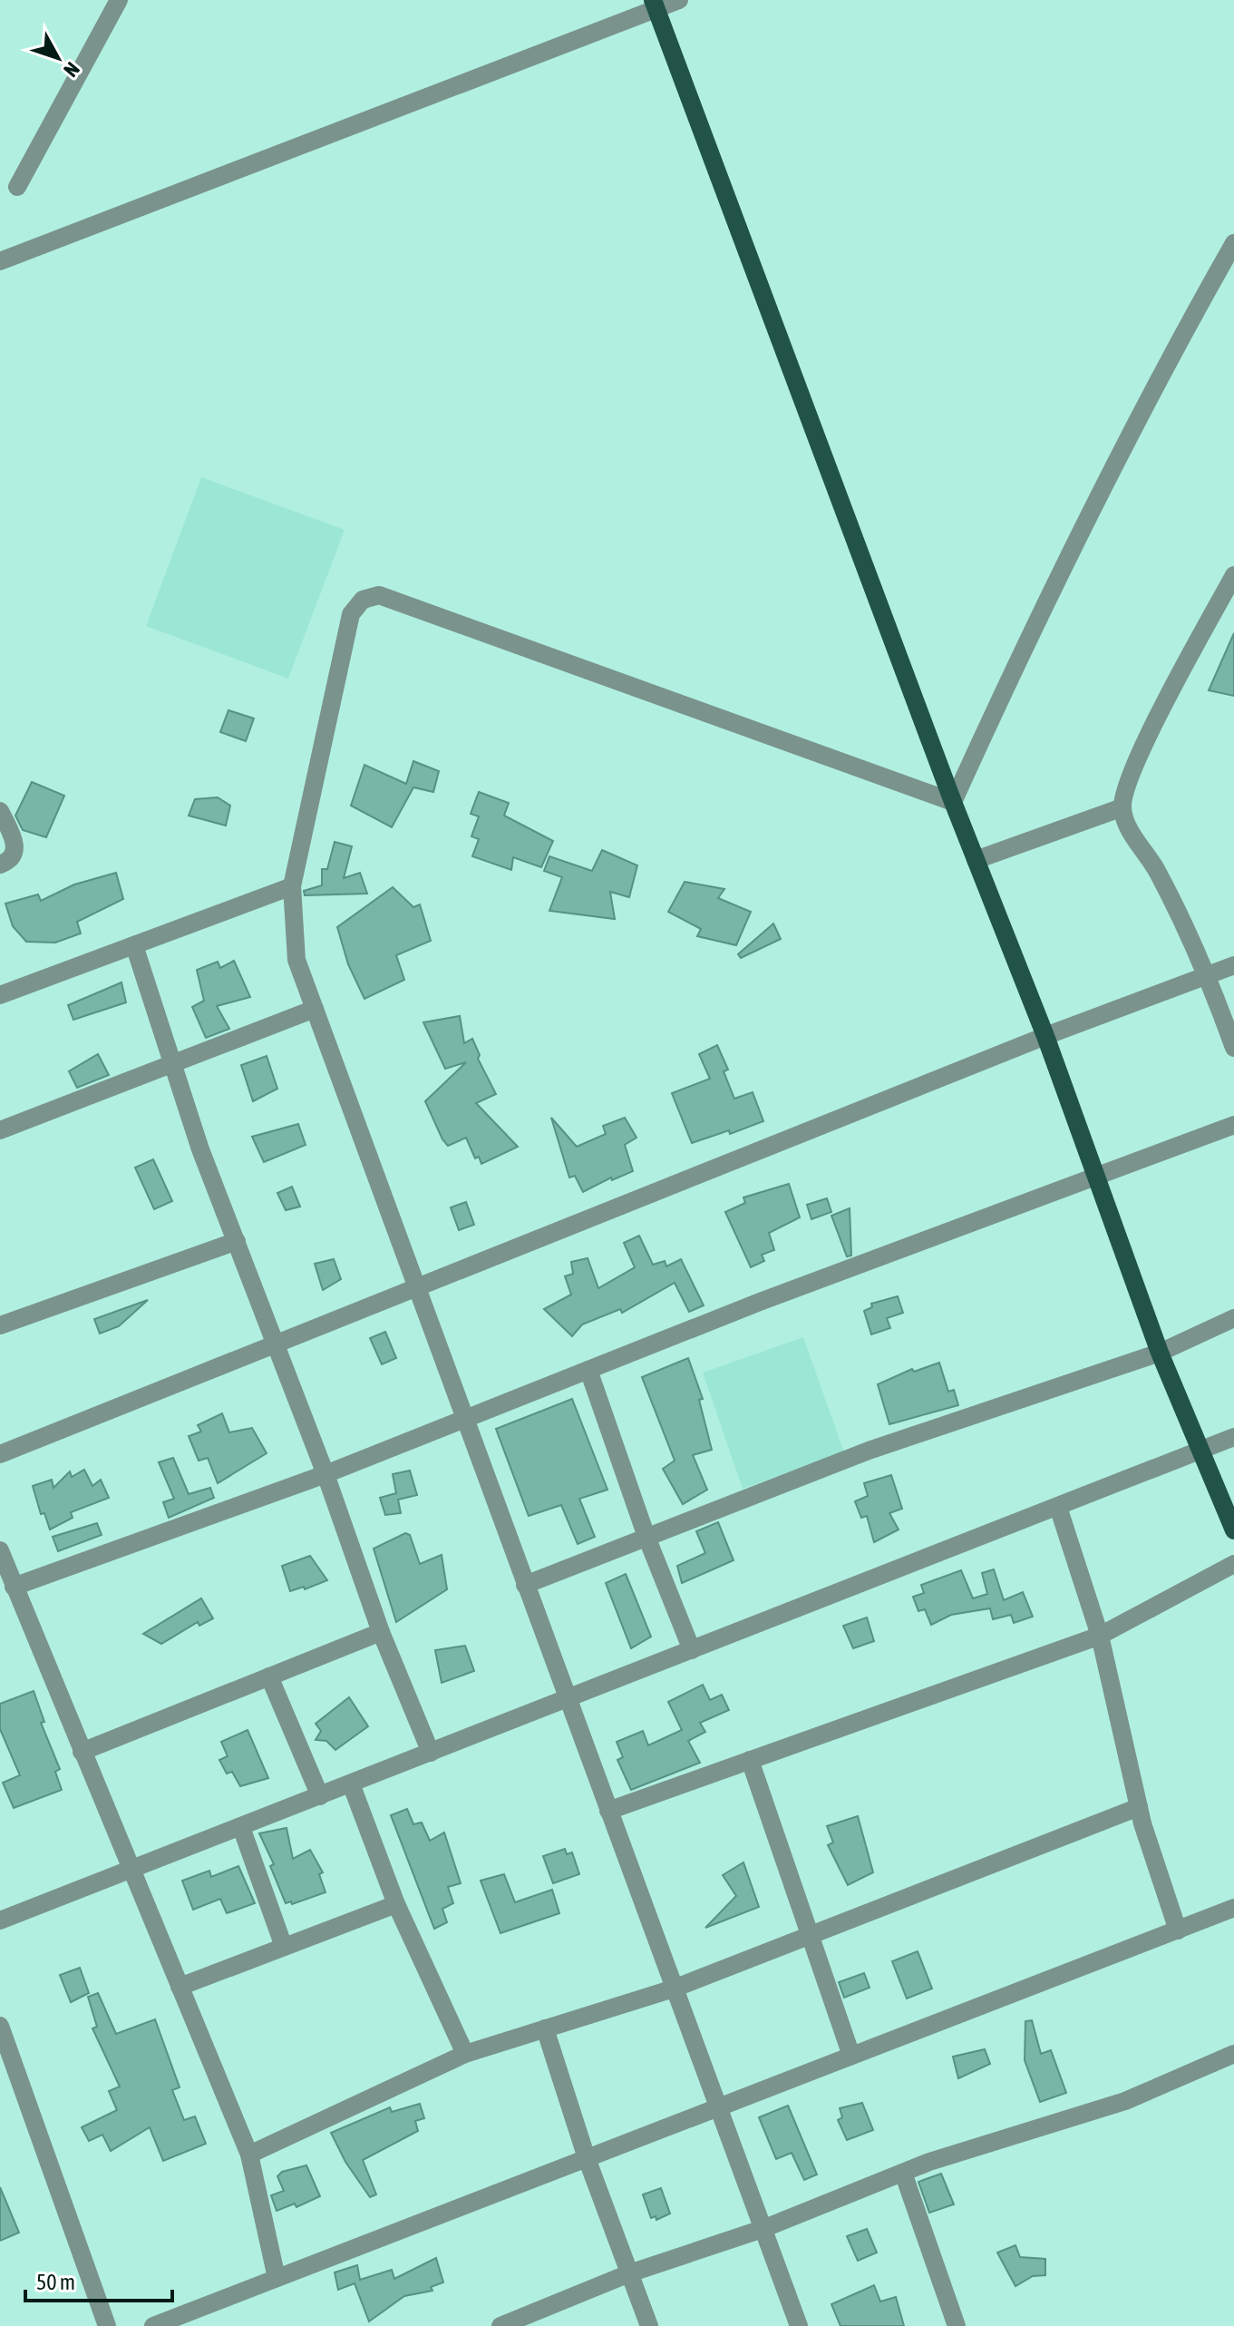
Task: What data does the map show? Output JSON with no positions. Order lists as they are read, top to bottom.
{
  "scale_bar": "50 m",
  "north": "bottom right"
}
